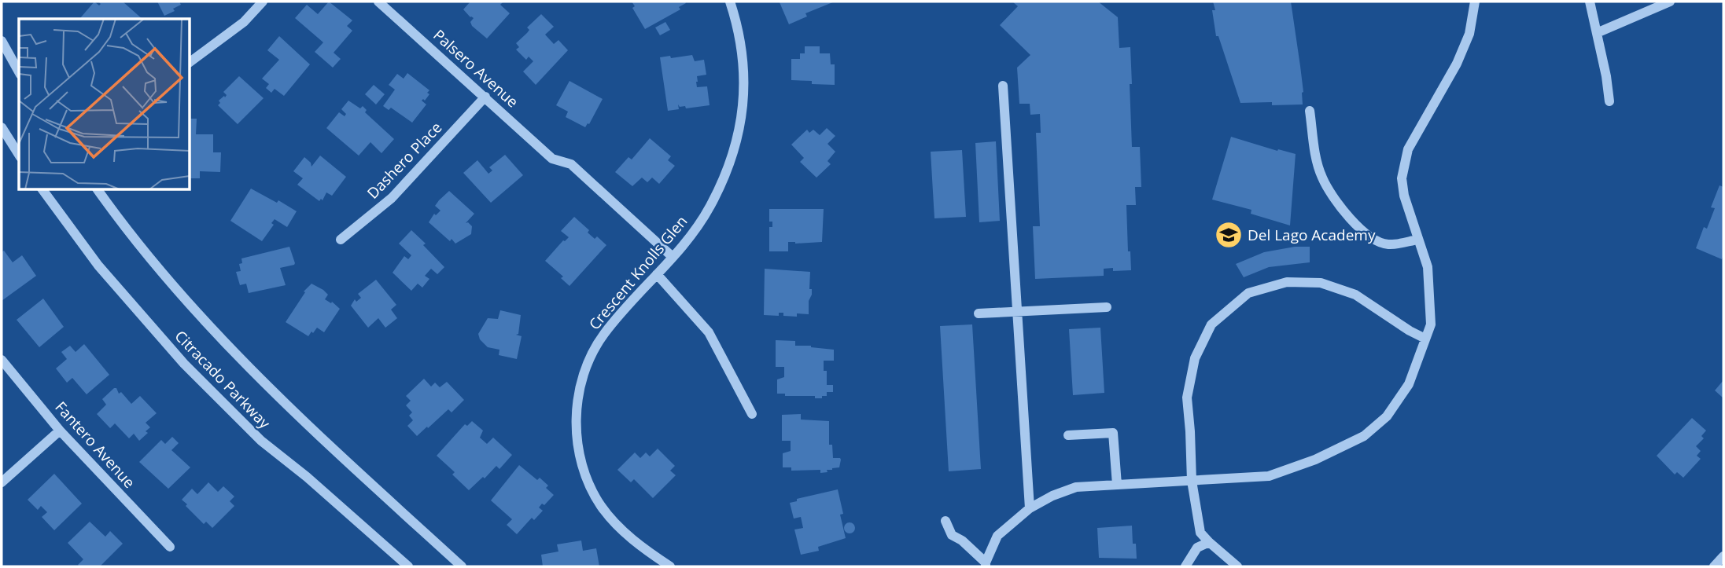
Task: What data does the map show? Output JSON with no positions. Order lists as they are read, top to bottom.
{
  "streets": {
    "street": [
      "Palsero Avenue",
      "Dashero Place",
      "Crescent Knolls Glen",
      "Citracado Parkway",
      "Fantero Avenue"
    ]
  },
  "crossings": [
    ["Palsero Avenue", "Dashero Place"],
    ["Palsero Avenue", "Crescent Knolls Glen"]
  ],
  "places": {
    "school or university": ["Del Lago Academy"]
  }
}
